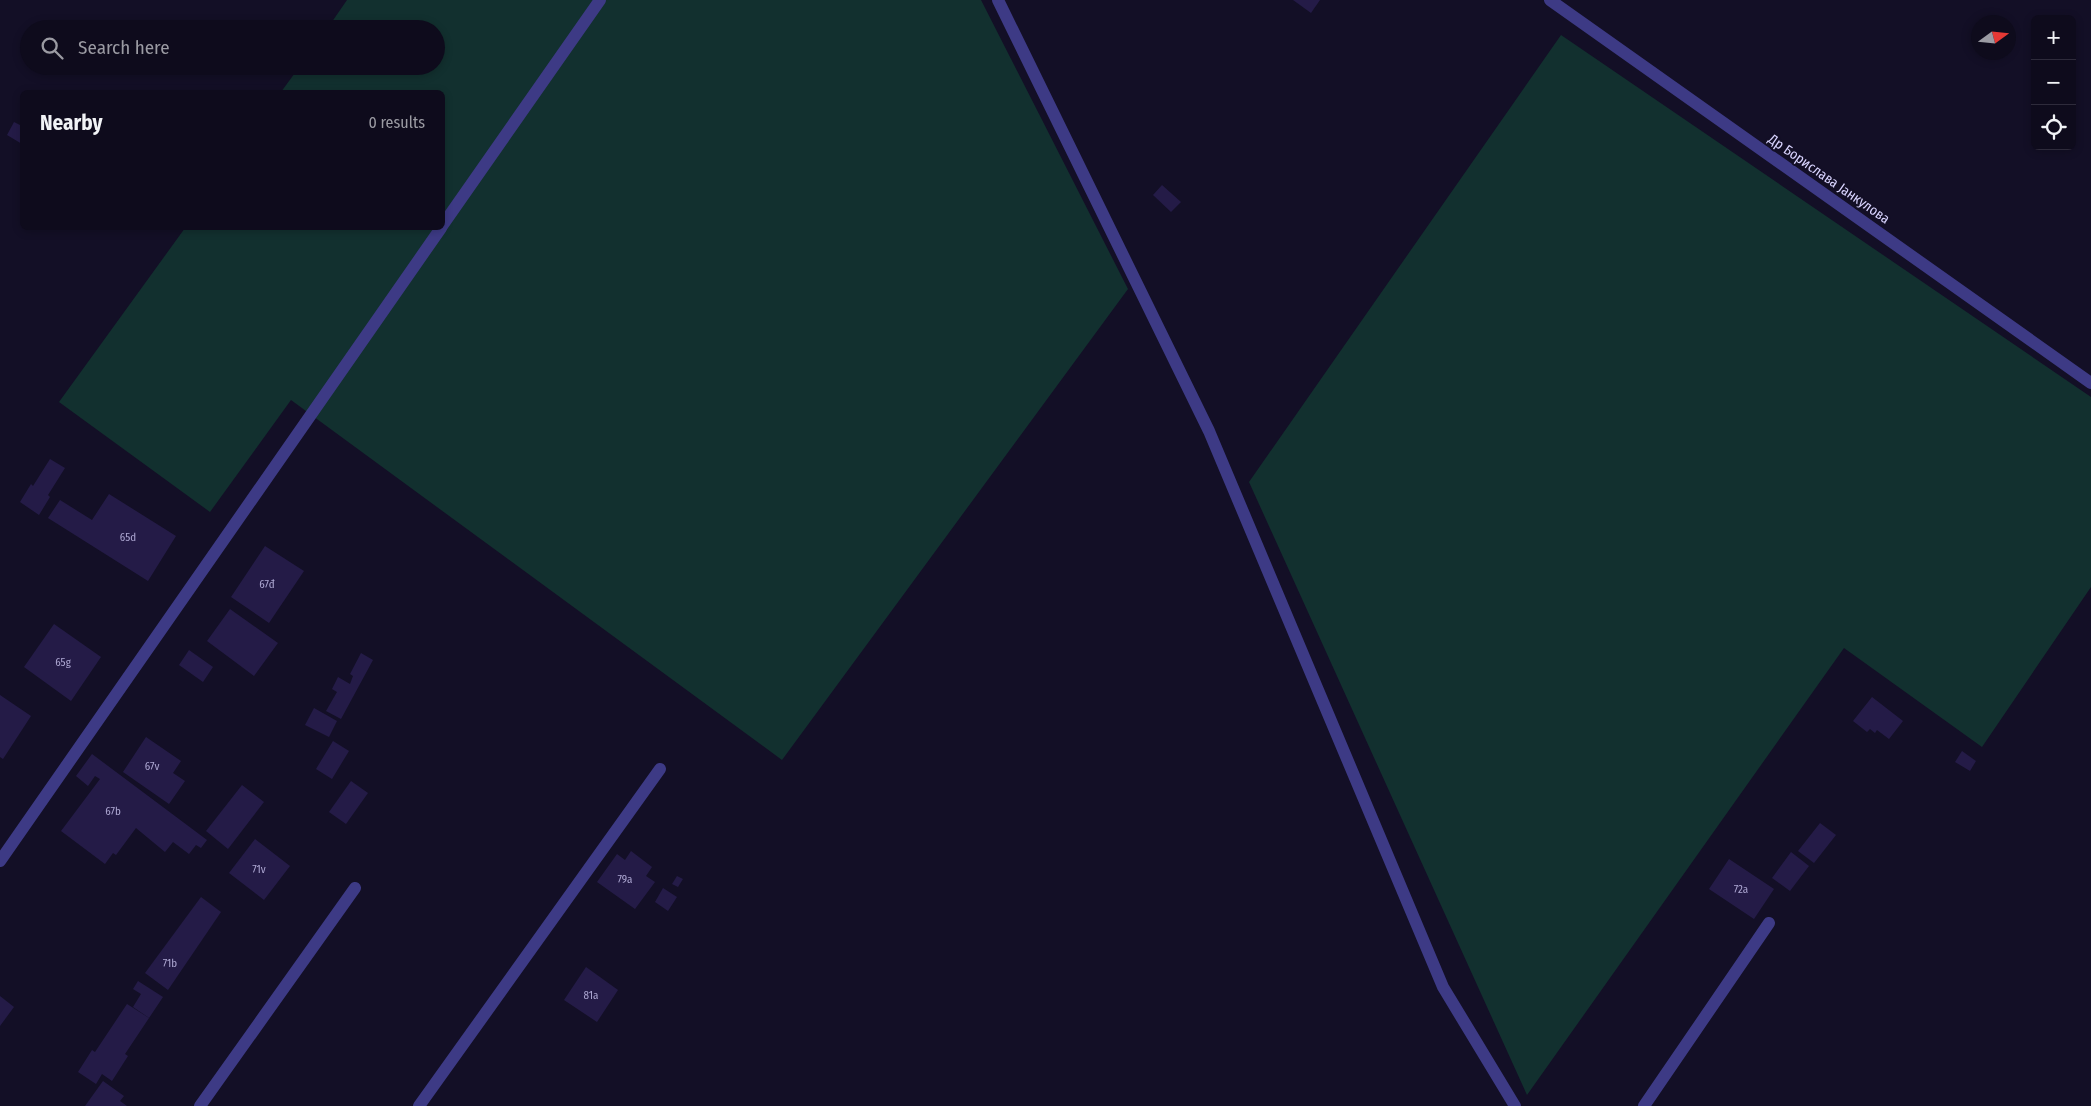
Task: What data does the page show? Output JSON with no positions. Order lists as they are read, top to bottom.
{
  "streets": {
    "street": ["Др Борислава Јанкулова"]
  },
  "house_numbers": [
    "65d",
    "67đ",
    "65g",
    "67v",
    "67b",
    "71v",
    "79a",
    "72a",
    "71b",
    "81a"
  ],
  "north": "right",
  "page": {
    "map_buttons": ["+", "−"],
    "search": "Search here",
    "heading": ["Nearby", "0 results"]
  }
}
